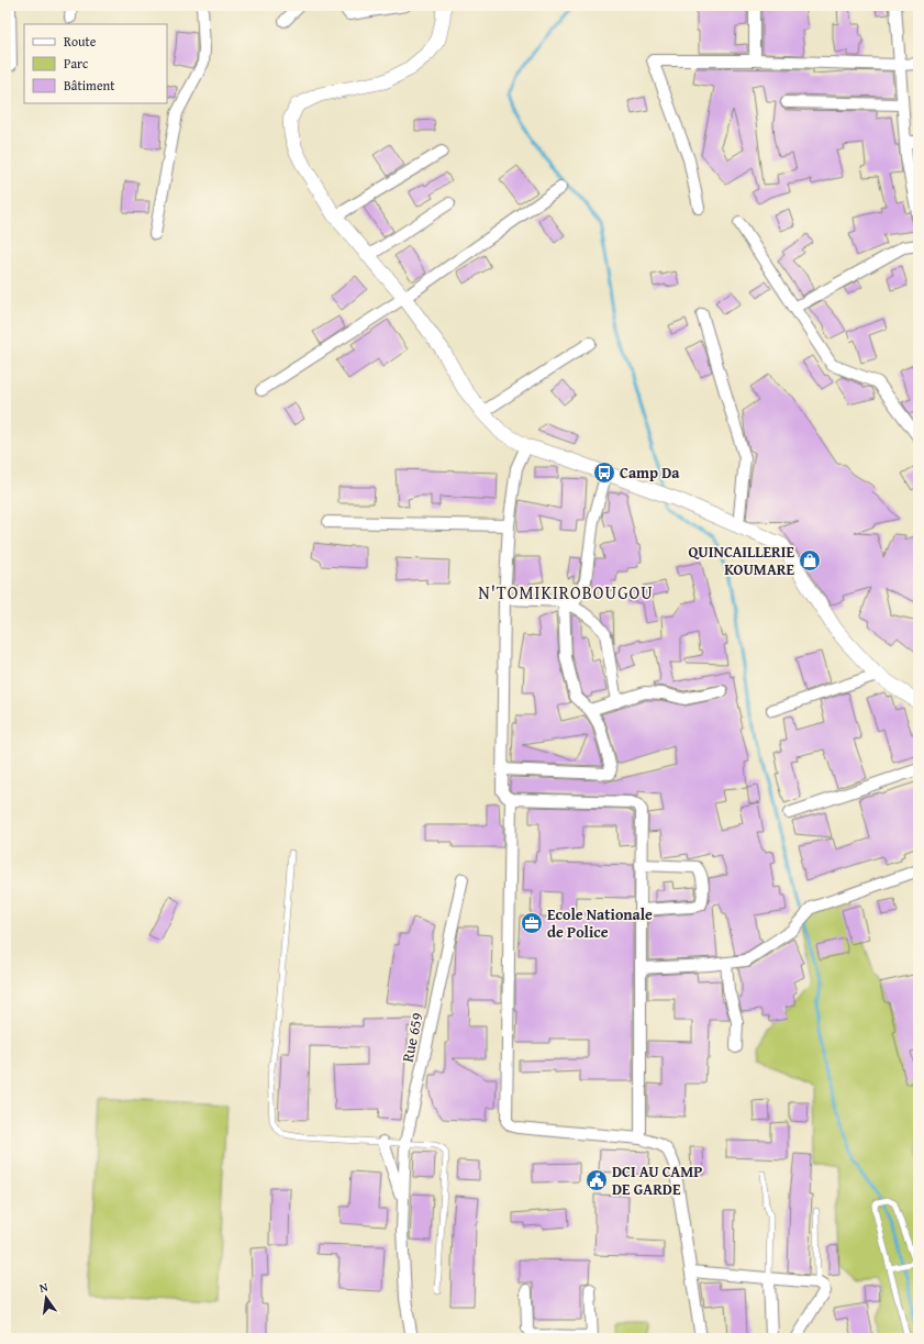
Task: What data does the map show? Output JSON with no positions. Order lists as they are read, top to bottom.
{
  "streets": {
    "street": ["Rue 659"]
  },
  "districts": ["N'TOMIKIROBOUGOU"],
  "places": {
    "bus stop": ["Camp Da"],
    "shop": ["QUINCAILLERIE KOUMARE"],
    "office": ["Ecole Nationale de Police"],
    "public building": ["DCI AU CAMP DE GARDE"]
  },
  "legend": ["Route", "Parc", "Bâtiment"],
  "north": "top"
}
